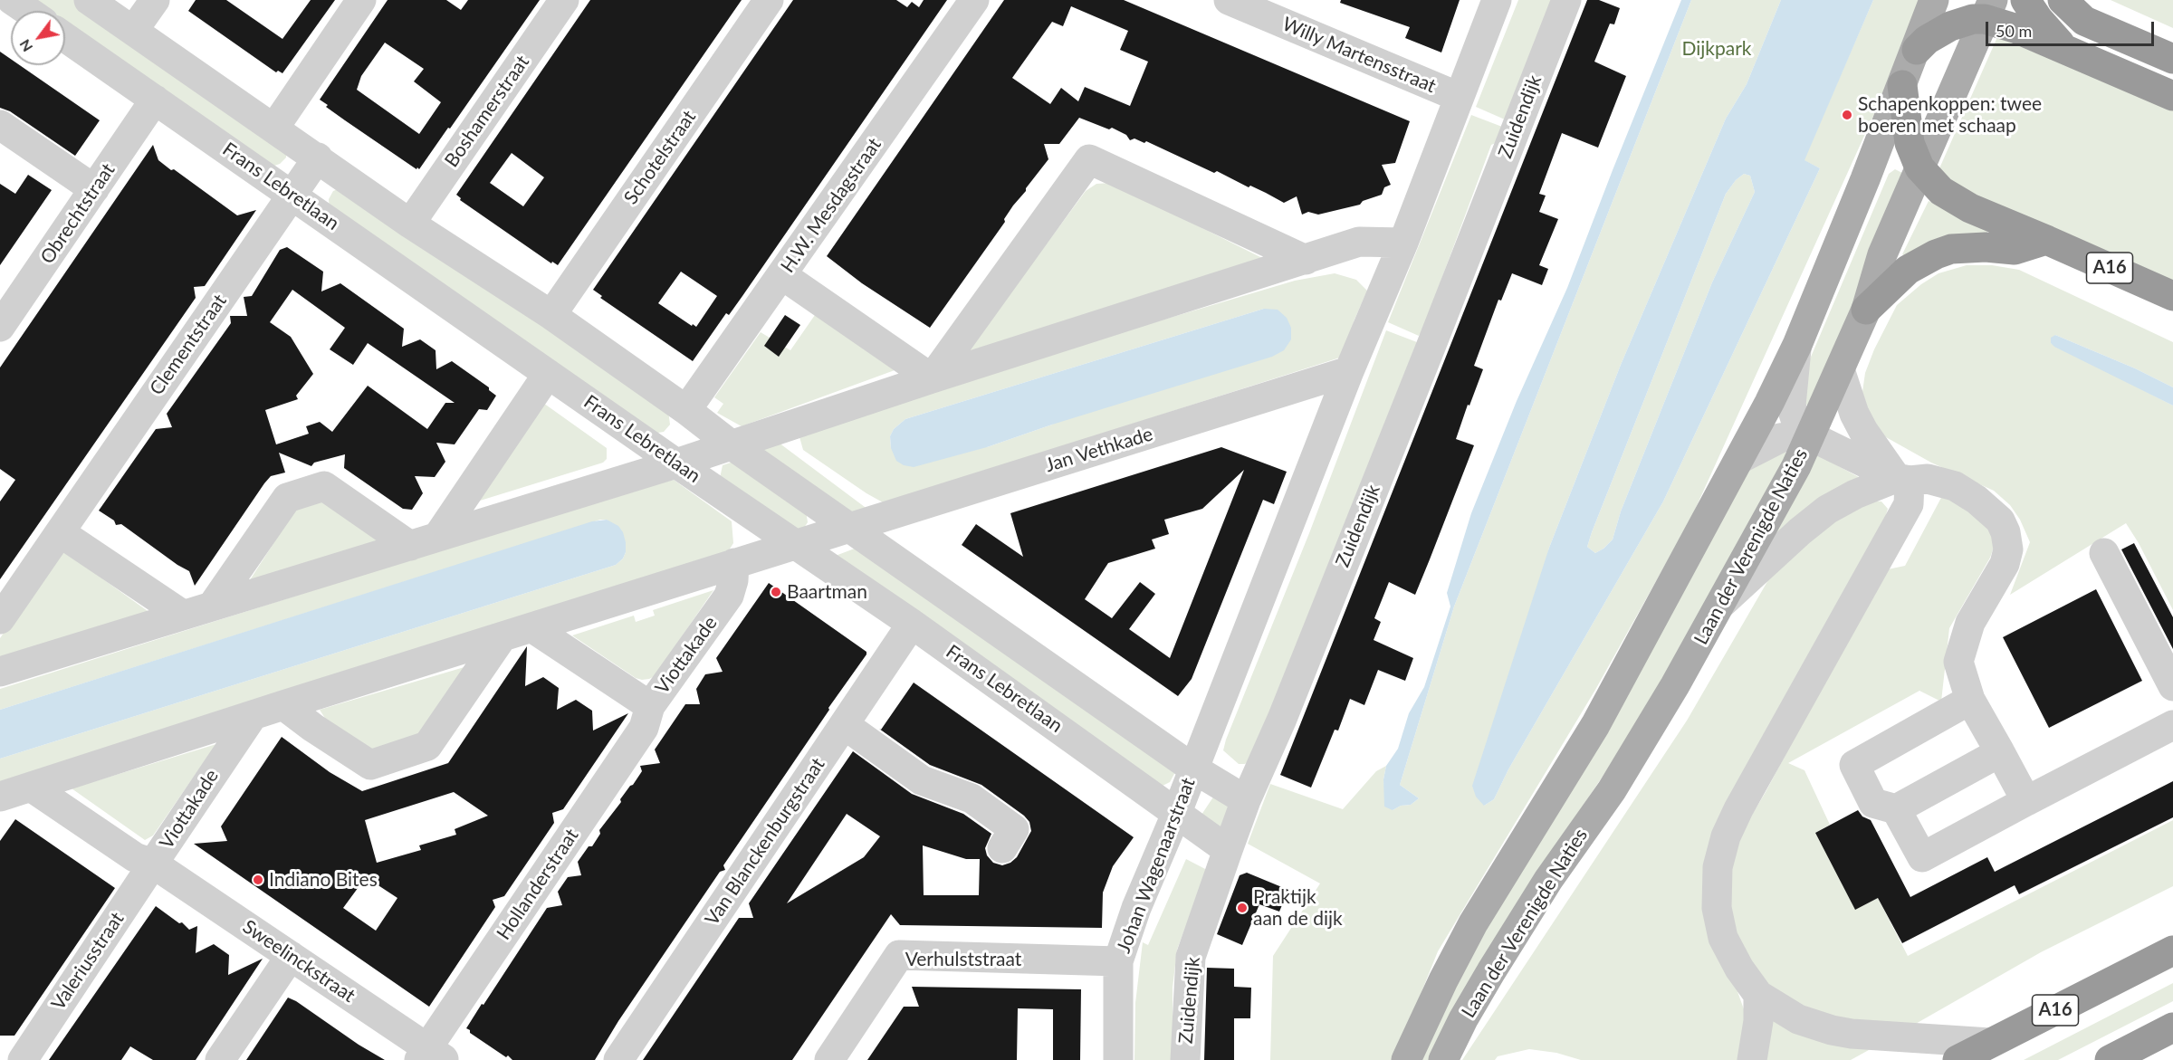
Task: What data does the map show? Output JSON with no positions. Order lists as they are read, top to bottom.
{
  "streets": {
    "highway": ["A16"],
    "main road": ["Laan der Verenigde Naties"],
    "street": [
      "Willy Martensstraat",
      "Boshamerstraat",
      "Zuidendijk",
      "Schotelstraat",
      "Frans Lebretlaan",
      "H.W. Mesdagstraat",
      "Obrechtstraat",
      "Clementstraat",
      "Jan Vethkade",
      "Viottakade",
      "Van Blanckenburgstraat",
      "Johan Wagenaarstraat",
      "Hollanderstraat",
      "Verhulststraat",
      "Valeriusstraat",
      "Sweelinckstraat"
    ]
  },
  "crossings": [
    ["Zuidendijk", "Frans Lebretlaan"],
    ["Frans Lebretlaan", "Obrechtstraat"],
    ["Frans Lebretlaan", "Clementstraat"],
    ["Frans Lebretlaan", "Van Blanckenburgstraat"],
    ["Frans Lebretlaan", "Johan Wagenaarstraat"],
    ["A16", "Laan der Verenigde Naties"],
    ["Viottakade", "Hollanderstraat"],
    ["Viottakade", "Valeriusstraat"],
    ["Viottakade", "Sweelinckstraat"],
    ["Johan Wagenaarstraat", "Verhulststraat"],
    ["Hollanderstraat", "Sweelinckstraat"],
    ["Valeriusstraat", "Sweelinckstraat"]
  ],
  "parks": ["Dijkpark"],
  "places": [
    "Schapenkoppen: twee boeren met schaap",
    "Baartman",
    "Indiano Bites",
    "Praktijk aan de dijk"
  ],
  "scale_bar": "50 m",
  "north": "bottom left"
}
